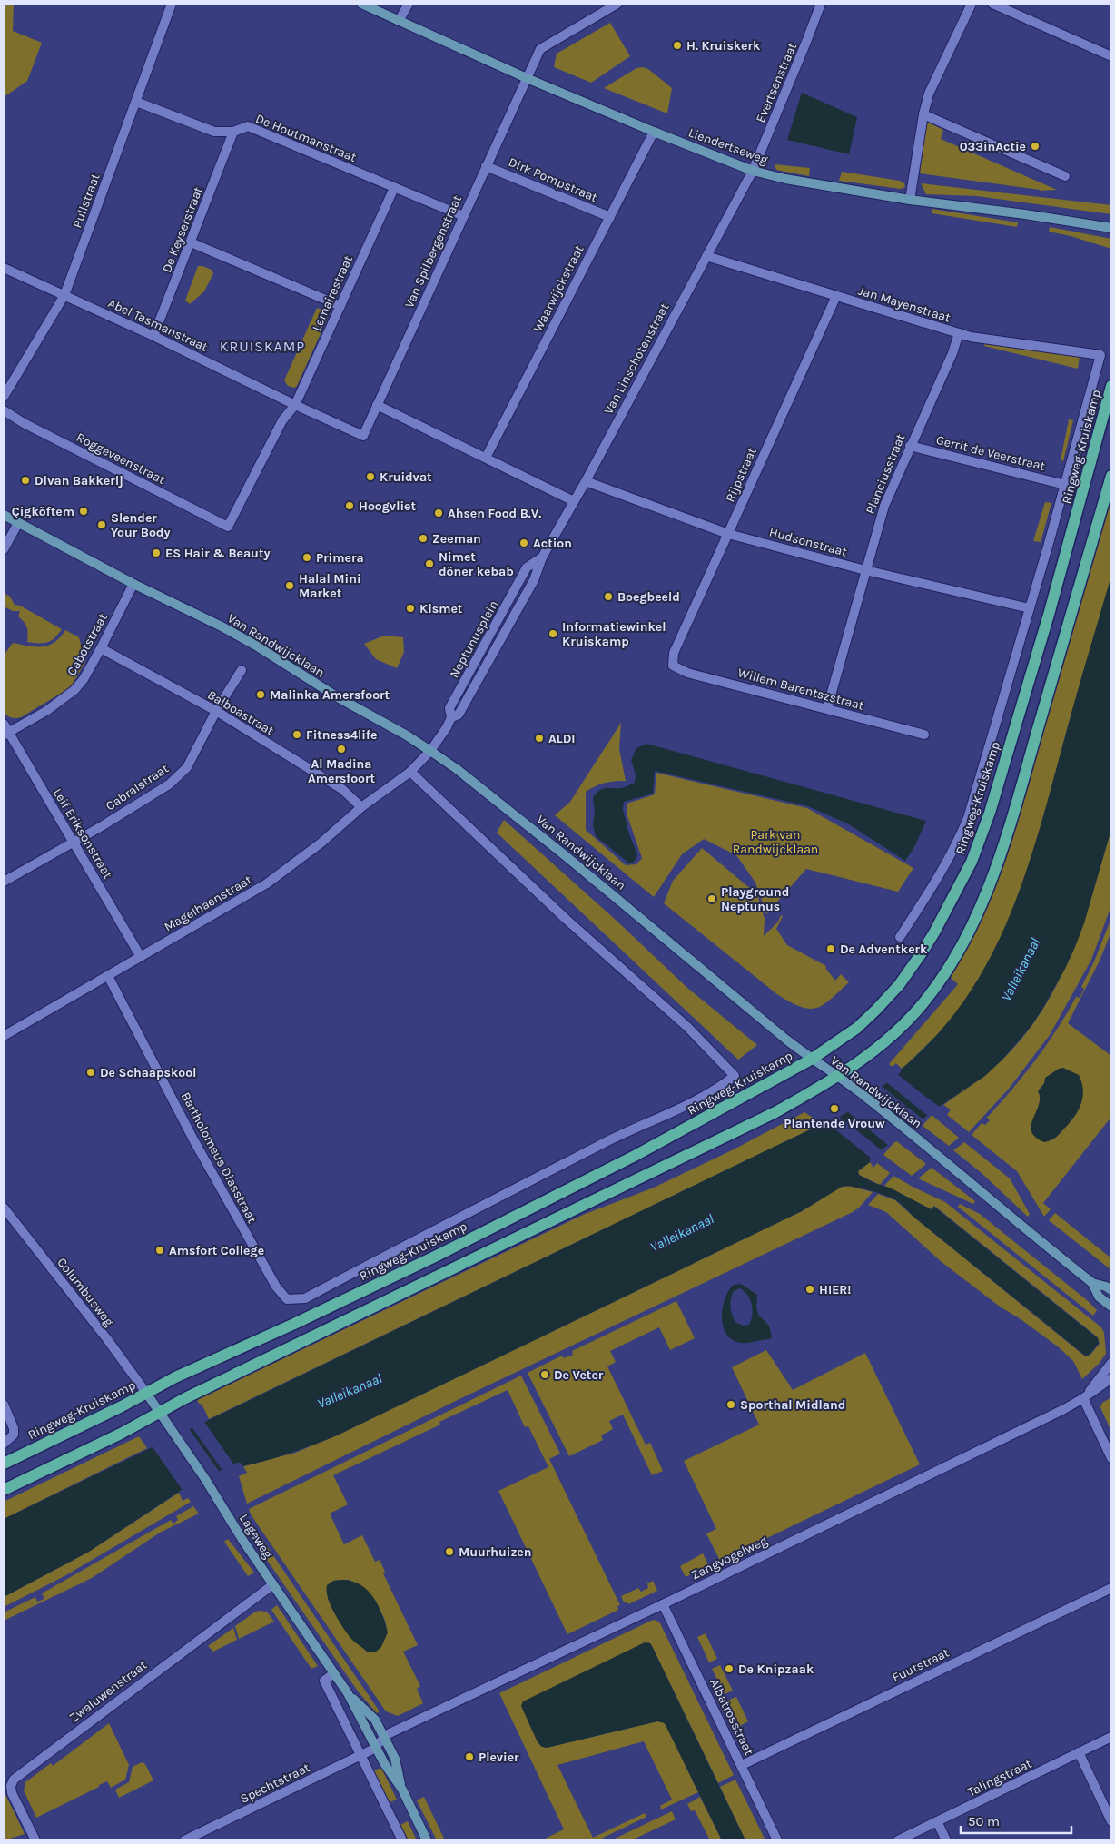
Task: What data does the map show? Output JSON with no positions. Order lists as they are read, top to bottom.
{
  "streets": {
    "main road": ["Ringweg-Kruiskamp"],
    "street": [
      "Evertsenstraat",
      "De Houtmanstraat",
      "Liendertseweg",
      "Dirk Pompstraat",
      "Pullstraat",
      "De Keyserstraat",
      "Van Spilbergenstraat",
      "Waarwijckstraat",
      "Lemairestraat",
      "Jan Mayenstraat",
      "Abel Tasmanstraat",
      "Van Linschotenstraat",
      "Gerrit de Veerstraat",
      "Roggeveenstraat",
      "Planciusstraat",
      "Rijpstraat",
      "Hudsonstraat",
      "Neptunusplein",
      "Cabotstraat",
      "Van Randwijcklaan",
      "Willem Barentszstraat",
      "Balboastraat",
      "Cabralstraat",
      "Leif Eriksonstraat",
      "Magelhaenstraat",
      "Bartholomeus Diasstraat",
      "Columbusweg",
      "Lageweg",
      "Zangvogelweg",
      "Fuutstraat",
      "Zwaluwenstraat",
      "Albatrosstraat",
      "Talingstraat",
      "Spechtstraat"
    ]
  },
  "crossings": [
    ["Evertsenstraat", "Liendertseweg"],
    ["Evertsenstraat", "Van Linschotenstraat"],
    ["De Houtmanstraat", "Pullstraat"],
    ["De Houtmanstraat", "De Keyserstraat"],
    ["De Houtmanstraat", "Van Spilbergenstraat"],
    ["De Houtmanstraat", "Lemairestraat"],
    ["Liendertseweg", "Van Spilbergenstraat"],
    ["Liendertseweg", "Waarwijckstraat"],
    ["Liendertseweg", "Van Linschotenstraat"],
    ["Dirk Pompstraat", "Van Spilbergenstraat"],
    ["Dirk Pompstraat", "Waarwijckstraat"],
    ["Pullstraat", "Abel Tasmanstraat"],
    ["De Keyserstraat", "Abel Tasmanstraat"],
    ["Van Spilbergenstraat", "Abel Tasmanstraat"],
    ["Lemairestraat", "Abel Tasmanstraat"],
    ["Lemairestraat", "Roggeveenstraat"],
    ["Jan Mayenstraat", "Van Linschotenstraat"],
    ["Jan Mayenstraat", "Ringweg-Kruiskamp"],
    ["Jan Mayenstraat", "Planciusstraat"],
    ["Jan Mayenstraat", "Rijpstraat"],
    ["Van Linschotenstraat", "Hudsonstraat"],
    ["Van Linschotenstraat", "Neptunusplein"],
    ["Ringweg-Kruiskamp", "Gerrit de Veerstraat"],
    ["Ringweg-Kruiskamp", "Hudsonstraat"],
    ["Ringweg-Kruiskamp", "Neptunusplein"],
    ["Ringweg-Kruiskamp", "Van Randwijcklaan"],
    ["Ringweg-Kruiskamp", "Magelhaenstraat"],
    ["Ringweg-Kruiskamp", "Bartholomeus Diasstraat"],
    ["Ringweg-Kruiskamp", "Columbusweg"],
    ["Ringweg-Kruiskamp", "Lageweg"],
    ["Gerrit de Veerstraat", "Planciusstraat"],
    ["Planciusstraat", "Hudsonstraat"],
    ["Planciusstraat", "Willem Barentszstraat"],
    ["Rijpstraat", "Hudsonstraat"],
    ["Rijpstraat", "Willem Barentszstraat"],
    ["Neptunusplein", "Van Randwijcklaan"],
    ["Neptunusplein", "Magelhaenstraat"],
    ["Cabotstraat", "Van Randwijcklaan"],
    ["Cabotstraat", "Balboastraat"],
    ["Cabotstraat", "Leif Eriksonstraat"],
    ["Balboastraat", "Cabralstraat"],
    ["Balboastraat", "Magelhaenstraat"],
    ["Cabralstraat", "Leif Eriksonstraat"],
    ["Leif Eriksonstraat", "Magelhaenstraat"],
    ["Magelhaenstraat", "Bartholomeus Diasstraat"],
    ["Columbusweg", "Lageweg"],
    ["Lageweg", "Zangvogelweg"],
    ["Lageweg", "Zwaluwenstraat"],
    ["Lageweg", "Spechtstraat"],
    ["Zangvogelweg", "Albatrosstraat"],
    ["Fuutstraat", "Albatrosstraat"]
  ],
  "districts": ["KRUISKAMP"],
  "water": ["Valleikanaal"],
  "parks": ["Park van Randwijcklaan"],
  "places": [
    "H. Kruiskerk",
    "033inActie",
    "Kruidvat",
    "Divan Bakkerij",
    "Hoogvliet",
    "Çigköftem",
    "Ahsen Food B.V.",
    "Slender Your Body",
    "Zeeman",
    "Action",
    "ES Hair & Beauty",
    "Primera",
    "Nimet döner kebab",
    "Halal Mini Market",
    "Boegbeeld",
    "Kismet",
    "Informatiewinkel Kruiskamp",
    "Malinka Amersfoort",
    "Fitness4life",
    "ALDI",
    "Al Madina Amersfoort",
    "Playground Neptunus",
    "De Adventkerk",
    "De Schaapskooi",
    "Plantende Vrouw",
    "Amsfort College",
    "HIER!",
    "De Veter",
    "Sporthal Midland",
    "Muurhuizen",
    "De Knipzaak",
    "Plevier"
  ],
  "scale_bar": "50 m"
}
